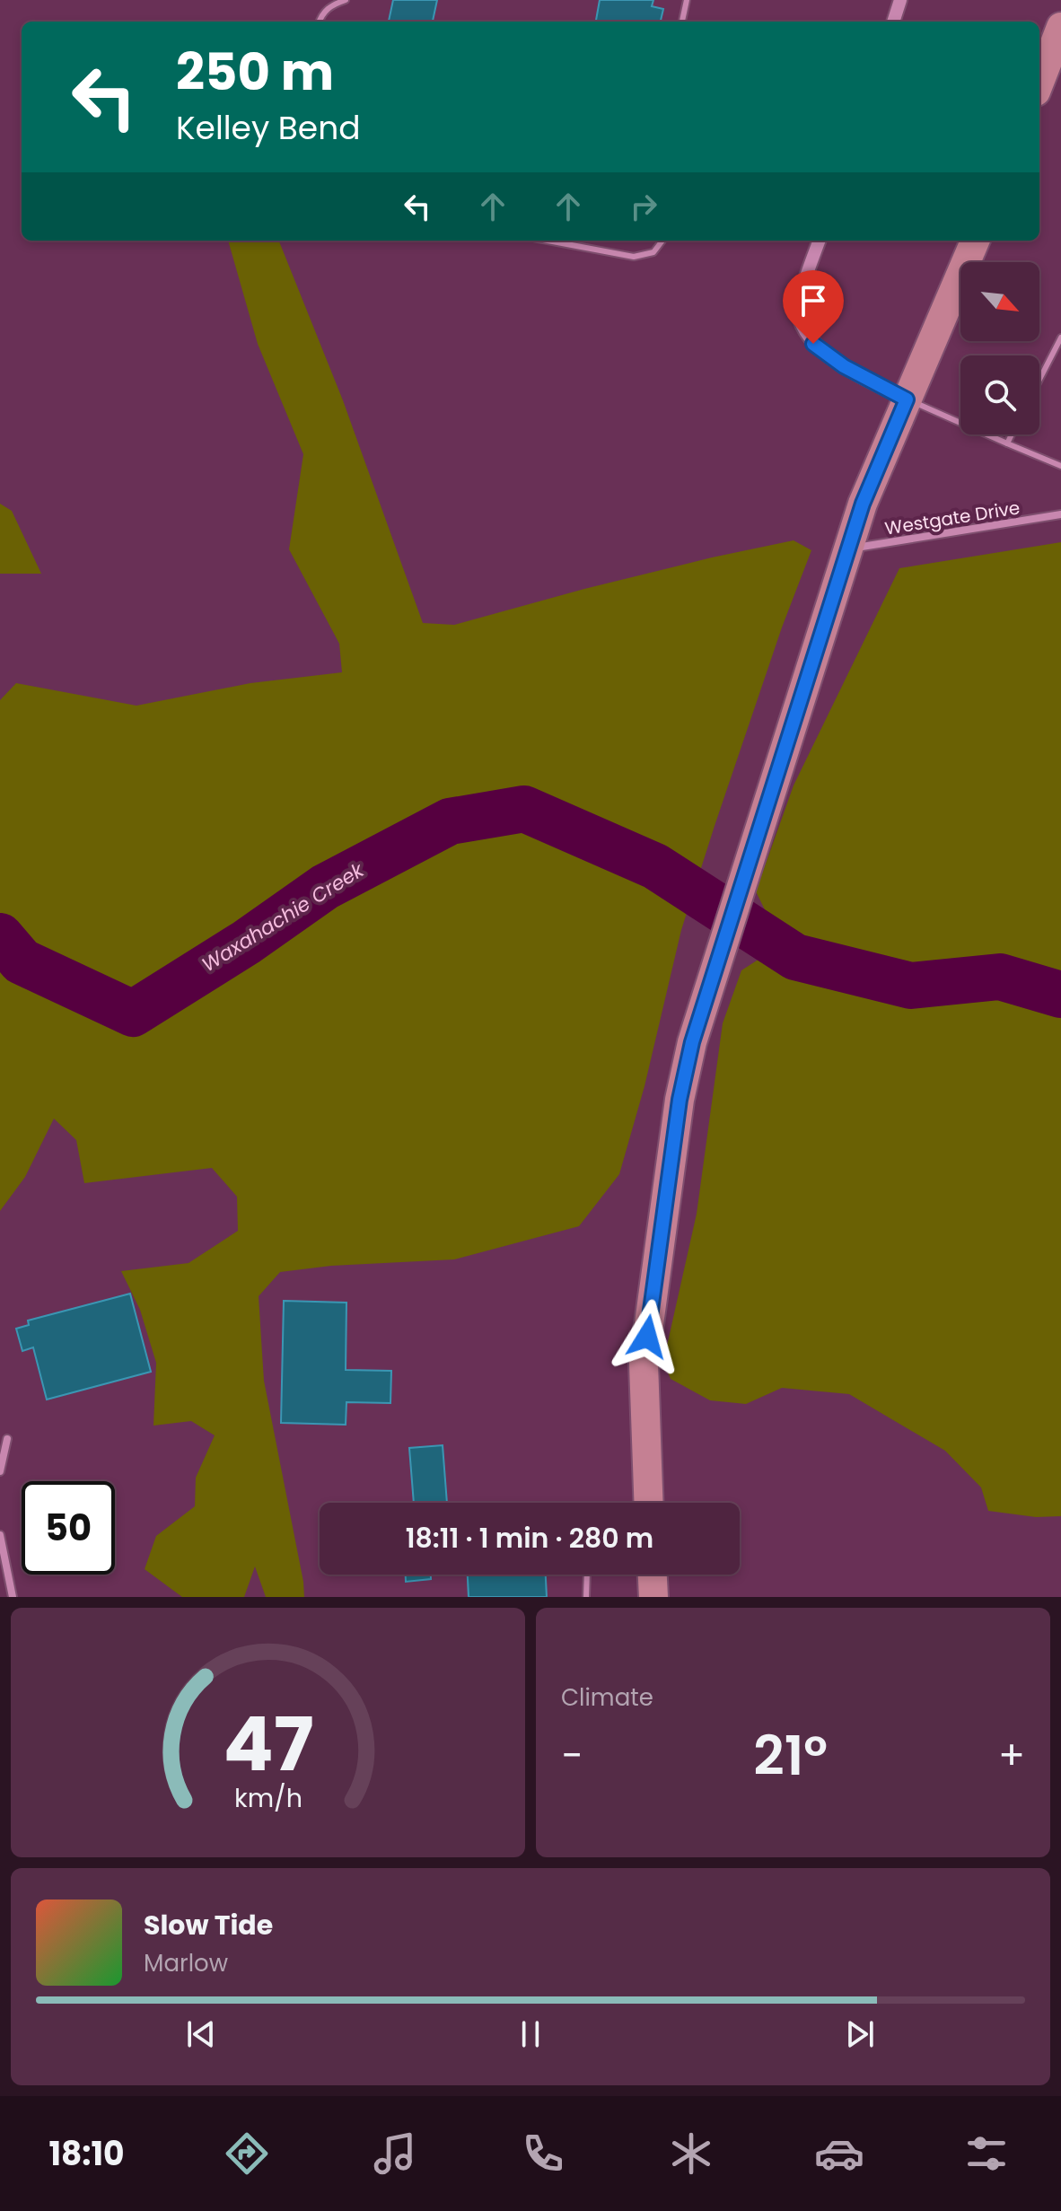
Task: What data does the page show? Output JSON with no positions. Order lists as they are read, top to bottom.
{
  "streets": {
    "street": ["Westgate Drive"]
  },
  "water": ["Waxahachie Creek"],
  "north": "bottom right",
  "page": {
    "turn": ["250 m", "Kelley Bend"],
    "limit": "50",
    "trip": "18:11 · 1 min · 280 m",
    "tile": "Climate",
    "heat": ["−", "21°", "+"],
    "song": ["Slow Tide", "Marlow"],
    "tabs": "18:10",
    "gauge": ["47", "km/h"]
  }
}
